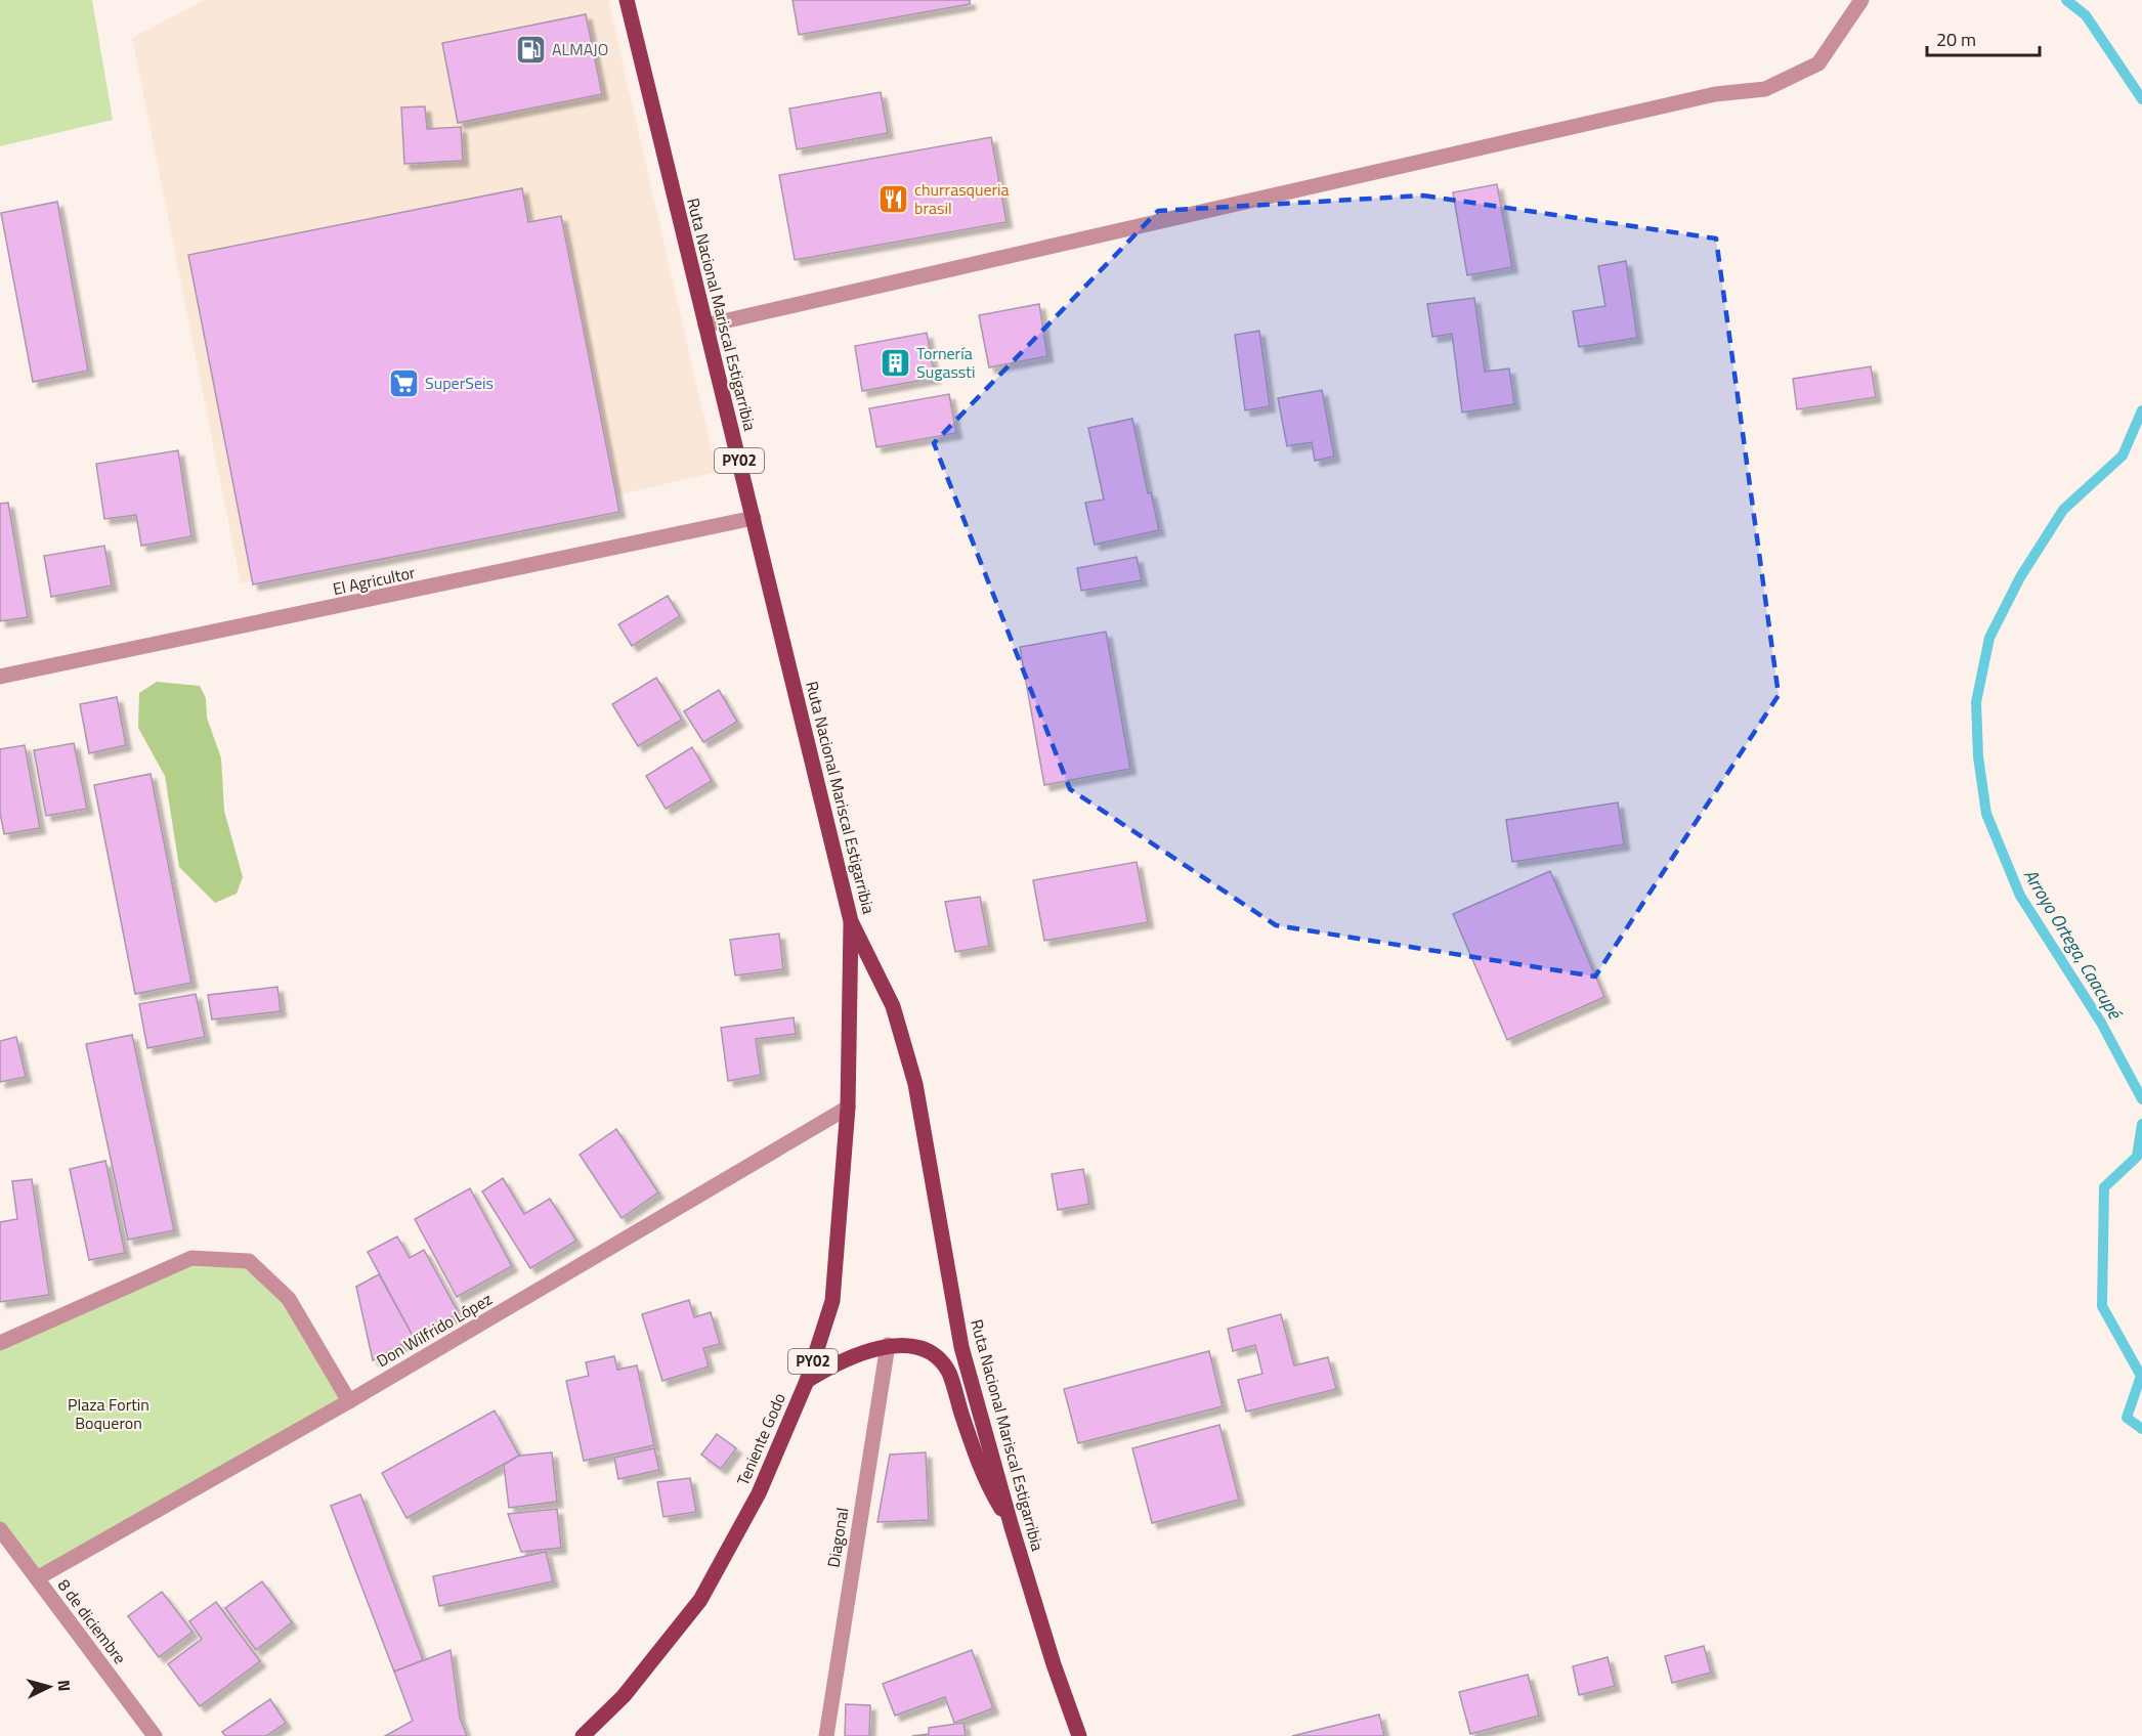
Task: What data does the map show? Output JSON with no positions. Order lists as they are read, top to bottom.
{
  "streets": {
    "main road": ["Ruta Nacional Mariscal Estigarribia", "PY02", "Teniente Godo"],
    "street": [
      "El Agricultor",
      "Don Wilfrido López",
      "Diagonal",
      "8 de diciembre"
    ]
  },
  "crossings": [
    ["Ruta Nacional Mariscal Estigarribia", "El Agricultor"],
    ["Ruta Nacional Mariscal Estigarribia", "Teniente Godo"],
    ["Don Wilfrido López", "Teniente Godo"],
    ["Don Wilfrido López", "8 de diciembre"]
  ],
  "water": ["Arroyo Ortega, Caacupé"],
  "parks": ["Plaza Fortin Boqueron"],
  "places": {
    "fuel station": ["ALMAJO"],
    "restaurant": ["churrasqueria brasil"],
    "building": ["Tornería Sugassti"],
    "supermarket": ["SuperSeis"]
  },
  "scale_bar": "20 m",
  "north": "right"
}
